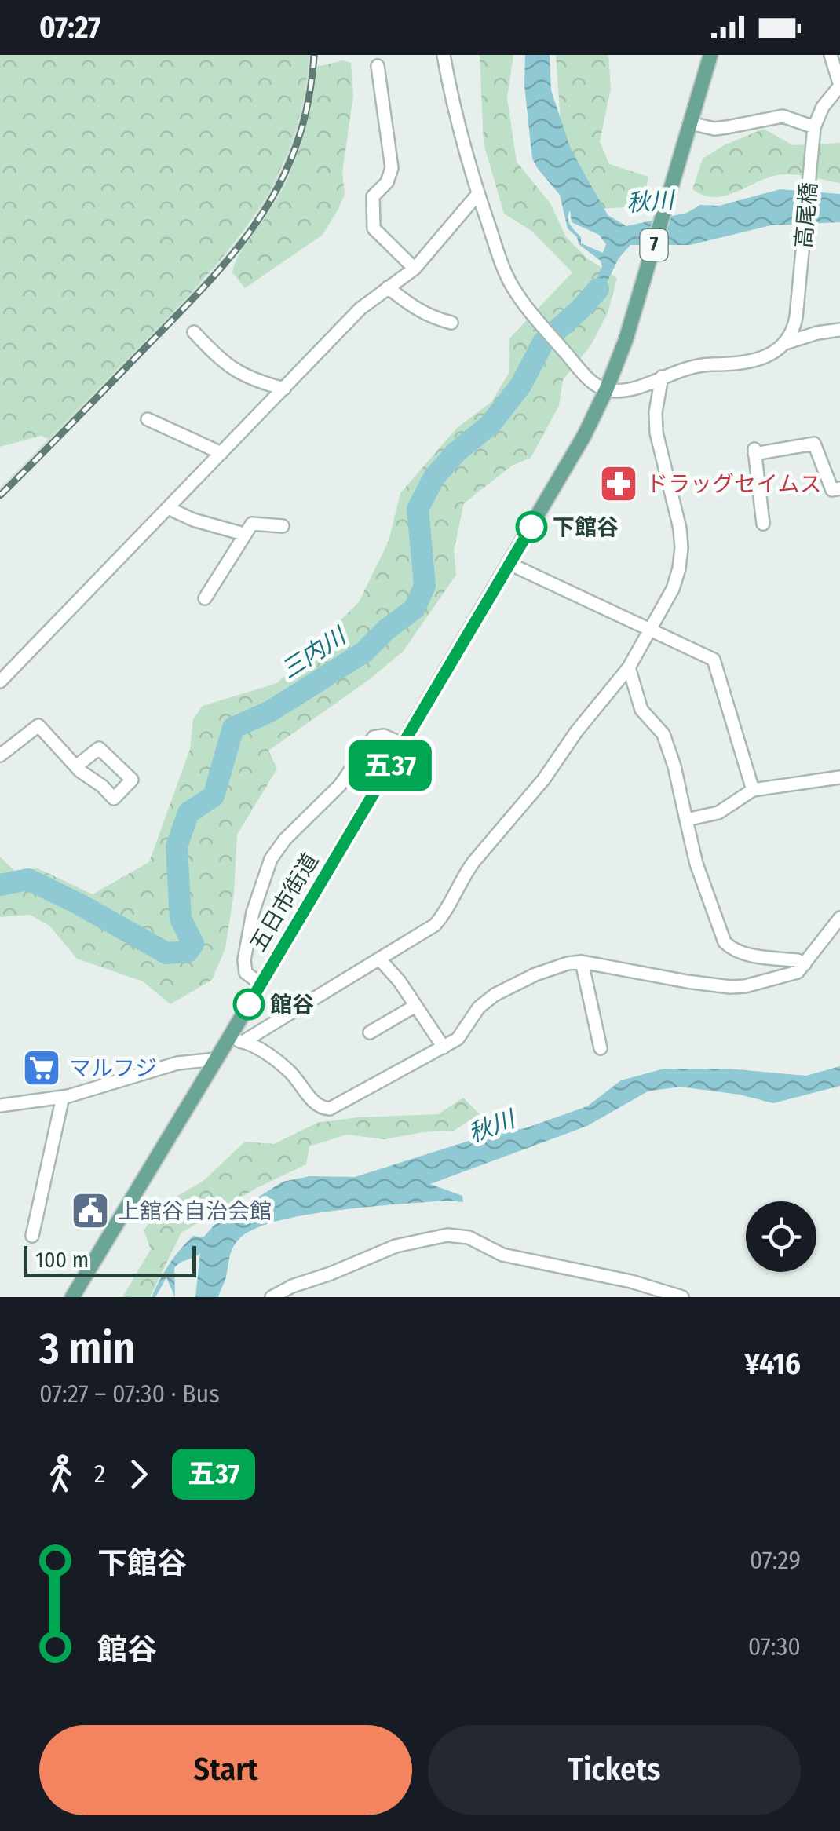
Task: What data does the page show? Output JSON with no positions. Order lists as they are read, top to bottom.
{
  "streets": {
    "main road": ["7", "五日市街道"],
    "street": ["高尾橋"]
  },
  "crossings": [
    ["7", "五日市街道"]
  ],
  "water": ["秋川", "三内川"],
  "places": {
    "pharmacy": ["ドラッグセイムス"],
    "other": ["下館谷", "館谷"],
    "supermarket": ["マルフジ"],
    "public building": ["上舘谷自治会館"]
  },
  "lines": ["bus line 五37"],
  "scale_bar": "100 m",
  "page": {
    "status": "07:27",
    "on_map": "五37",
    "scale": "100 m",
    "heading": ["3 min", "07:27 – 07:30 · Bus", "¥416"],
    "legs": ["2", "五37"],
    "list": [
      {
        "name": "下館谷",
        "value": "07:29"
      },
      {
        "name": "館谷",
        "value": "07:30"
      }
    ],
    "buttons": ["Start", "Tickets"]
  }
}
